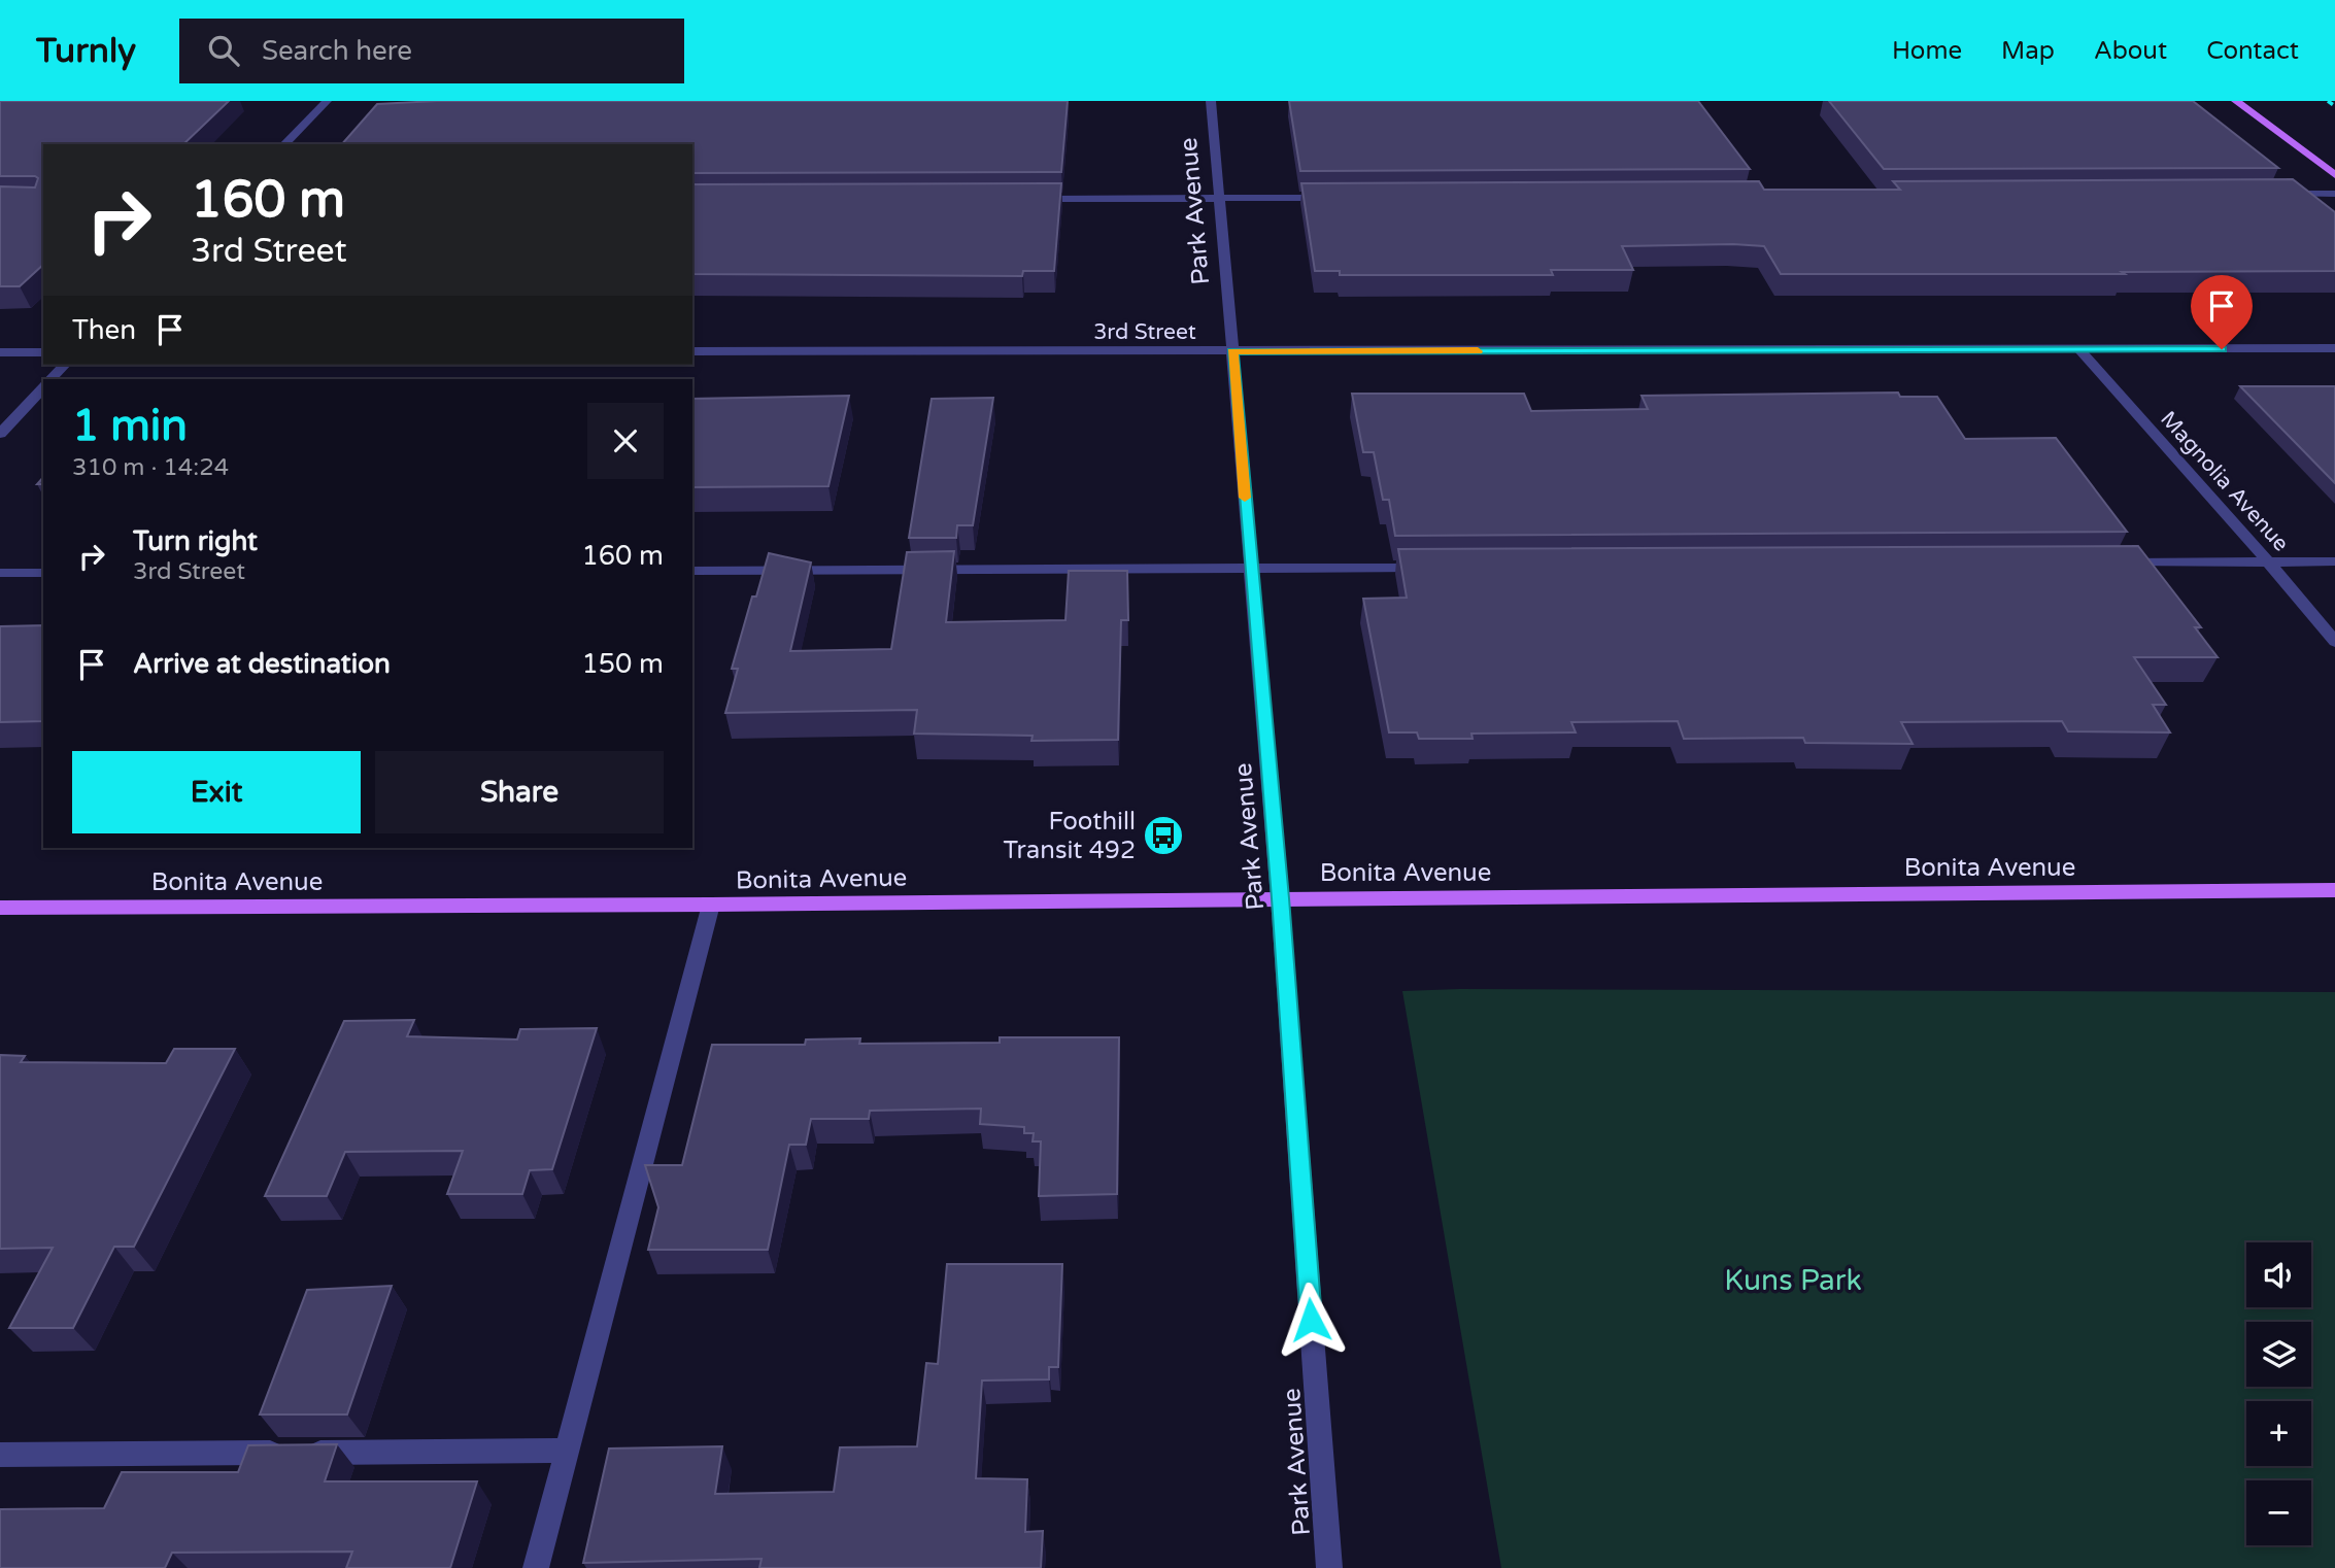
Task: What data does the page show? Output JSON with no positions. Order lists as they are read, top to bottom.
{
  "streets": {
    "main road": ["Bonita Avenue"],
    "street": ["Park Avenue", "3rd Street", "Magnolia Avenue"]
  },
  "crossings": [
    ["Park Avenue", "3rd Street"],
    ["Park Avenue", "Bonita Avenue"],
    ["3rd Street", "Magnolia Avenue"]
  ],
  "parks": ["Kuns Park"],
  "places": {
    "bus stop": ["Foothill Transit 492"]
  },
  "page": {
    "header": "Turnly",
    "search": "Search here",
    "nav": [
      "Home",
      "Map",
      "About",
      "Contact"
    ],
    "turn": ["160 m", "3rd Street"],
    "then": "Then",
    "heading": ["1 min", "310 m · 14:24"],
    "list": [
      {
        "name": "Turn right",
        "note": "3rd Street",
        "value": "160 m"
      },
      {
        "name": "Arrive at destination",
        "value": "150 m"
      }
    ],
    "buttons": ["Exit", "Share"],
    "map_buttons": ["+", "−"]
  }
}
